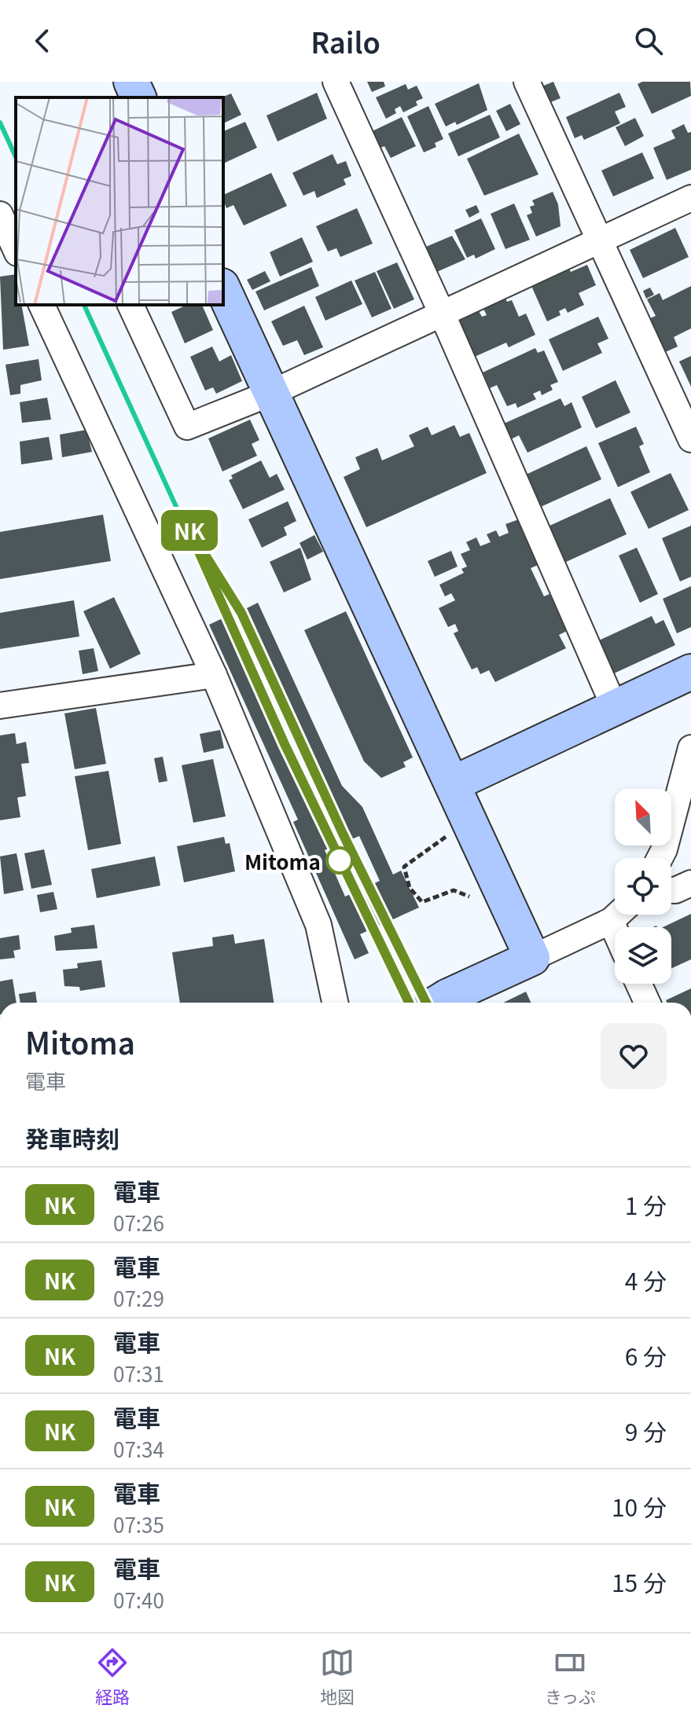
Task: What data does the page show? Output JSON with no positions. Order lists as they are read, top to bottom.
{
  "places": ["Mitoma"],
  "north": "top left",
  "page": {
    "header": "Railo",
    "on_map": "NK",
    "heading": [
      ["Mitoma", "電車"],
      "発車時刻"
    ],
    "list": [
      {
        "mark": "NK",
        "name": "電車",
        "note": "07:26",
        "value": "1 分"
      },
      {
        "mark": "NK",
        "name": "電車",
        "note": "07:29",
        "value": "4 分"
      },
      {
        "mark": "NK",
        "name": "電車",
        "note": "07:31",
        "value": "6 分"
      },
      {
        "mark": "NK",
        "name": "電車",
        "note": "07:34",
        "value": "9 分"
      },
      {
        "mark": "NK",
        "name": "電車",
        "note": "07:35",
        "value": "10 分"
      },
      {
        "mark": "NK",
        "name": "電車",
        "note": "07:40",
        "value": "15 分"
      }
    ],
    "tabs": ["経路", "地図", "きっぷ"]
  }
}
